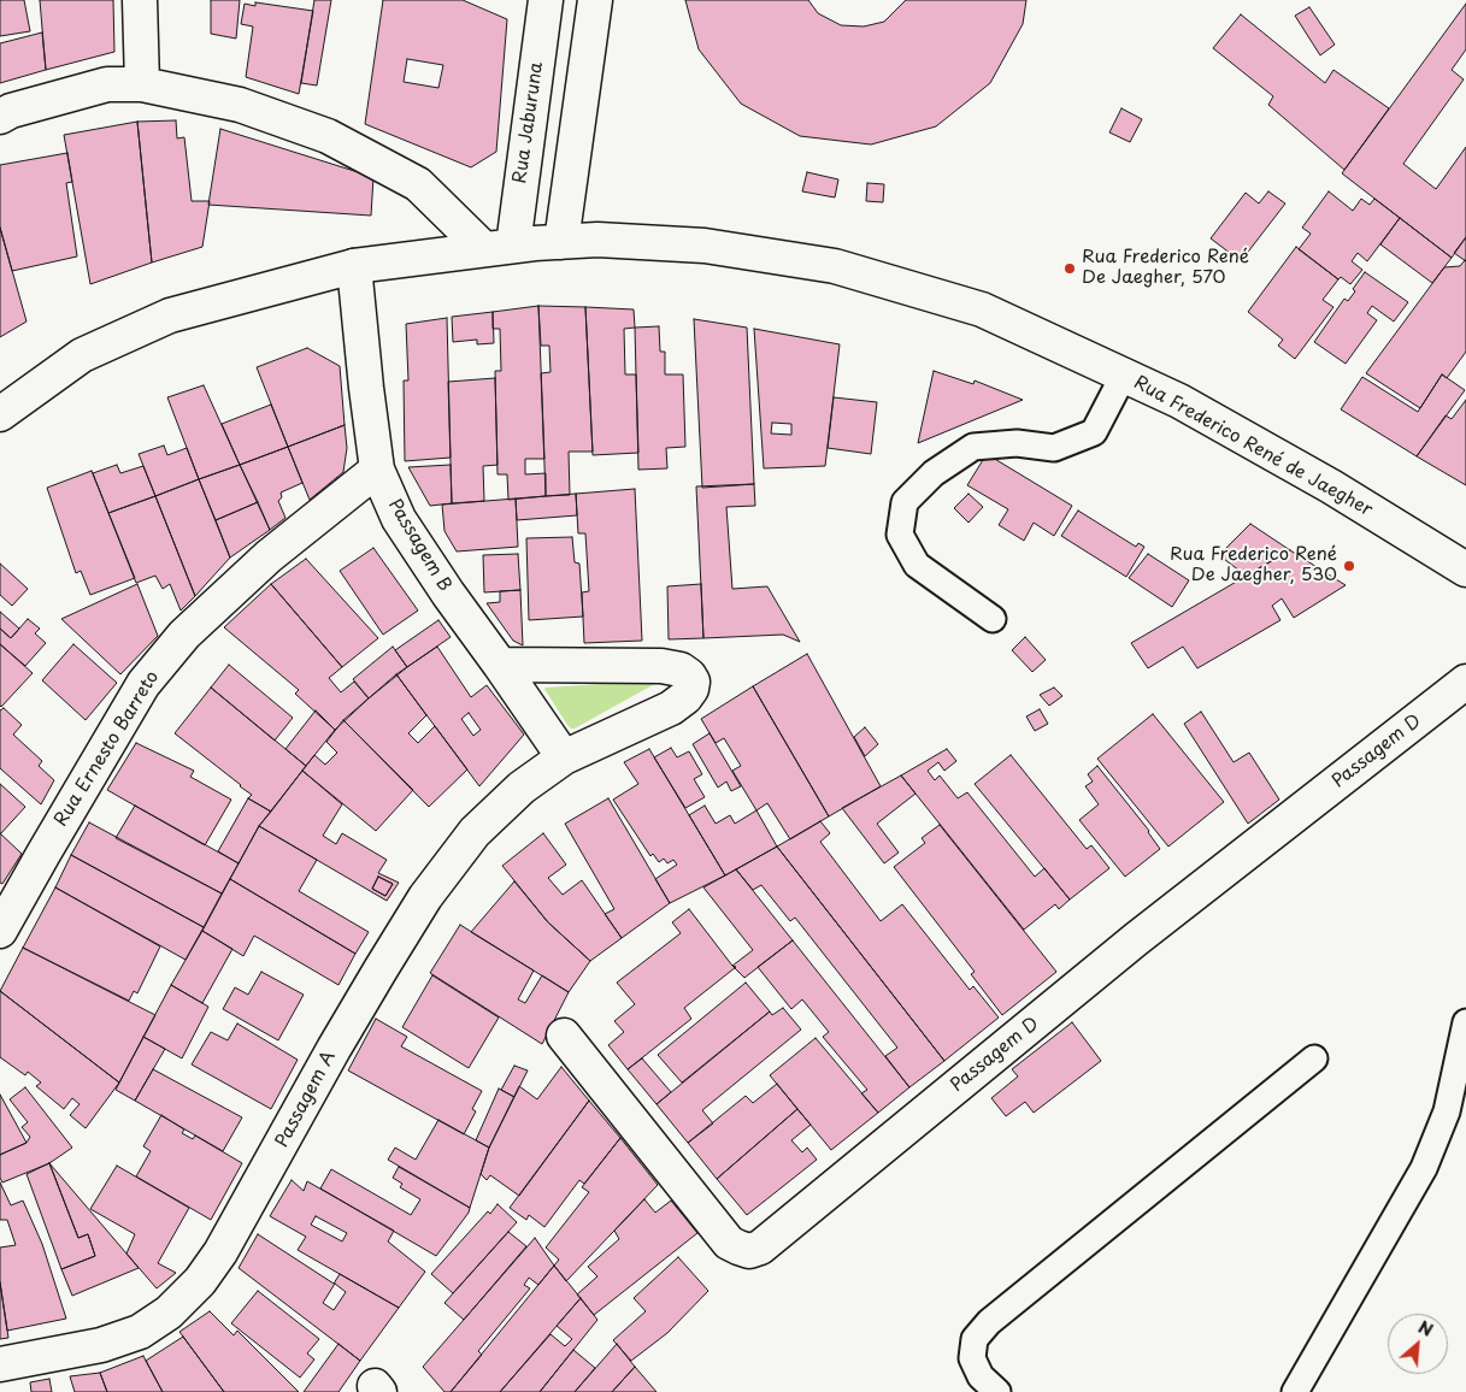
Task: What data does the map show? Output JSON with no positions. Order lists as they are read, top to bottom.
{
  "streets": {
    "street": [
      "Rua Jaburuna",
      "Rua Frederico René de Jaegher",
      "Passagem B",
      "Rua Ernesto Barreto",
      "Passagem D",
      "Passagem A"
    ]
  },
  "crossings": [
    ["Rua Jaburuna", "Rua Frederico René de Jaegher"],
    ["Rua Frederico René de Jaegher", "Passagem B"],
    ["Passagem B", "Rua Ernesto Barreto"],
    ["Passagem B", "Passagem A"]
  ],
  "places": ["Rua Frederico René De Jaegher, 570", "Rua Frederico René De Jaegher, 530"],
  "north": "top right"
}
